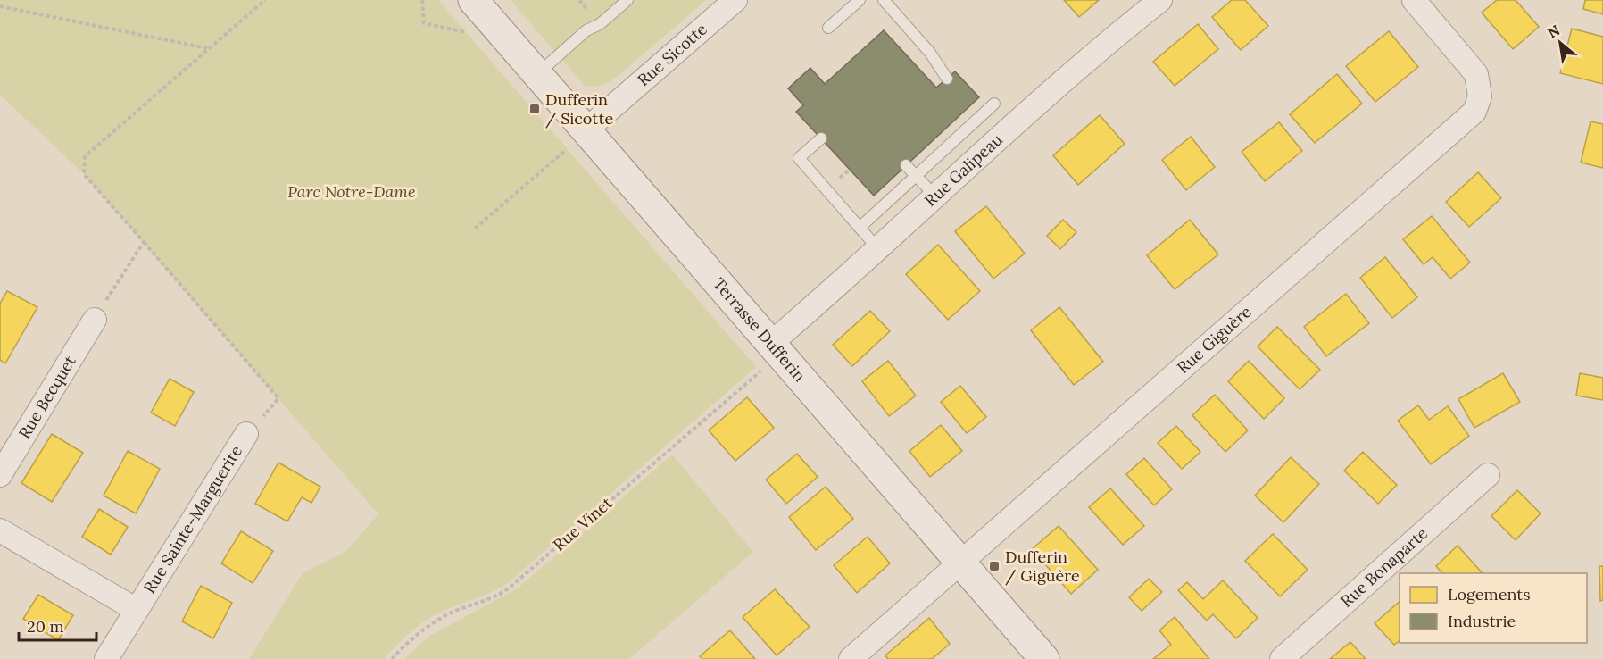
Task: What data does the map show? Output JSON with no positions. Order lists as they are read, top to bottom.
{
  "streets": {
    "street": [
      "Rue Sicotte",
      "Rue Galipeau",
      "Terrasse Dufferin",
      "Rue Giguère",
      "Rue Becquet",
      "Rue Sainte-Marguerite",
      "Rue Bonaparte"
    ],
    "path": ["Rue Vinet"]
  },
  "crossings": [
    ["Rue Sicotte", "Terrasse Dufferin"],
    ["Rue Galipeau", "Terrasse Dufferin"],
    ["Rue Galipeau", "Rue Vinet"],
    ["Terrasse Dufferin", "Rue Giguère"],
    ["Terrasse Dufferin", "Rue Vinet"]
  ],
  "parks": ["Parc Notre-Dame"],
  "places": {
    "transit": ["Dufferin / Sicotte", "Dufferin / Giguère"]
  },
  "legend": ["Logements", "Industrie"],
  "scale_bar": "20 m",
  "north": "top left"
}
